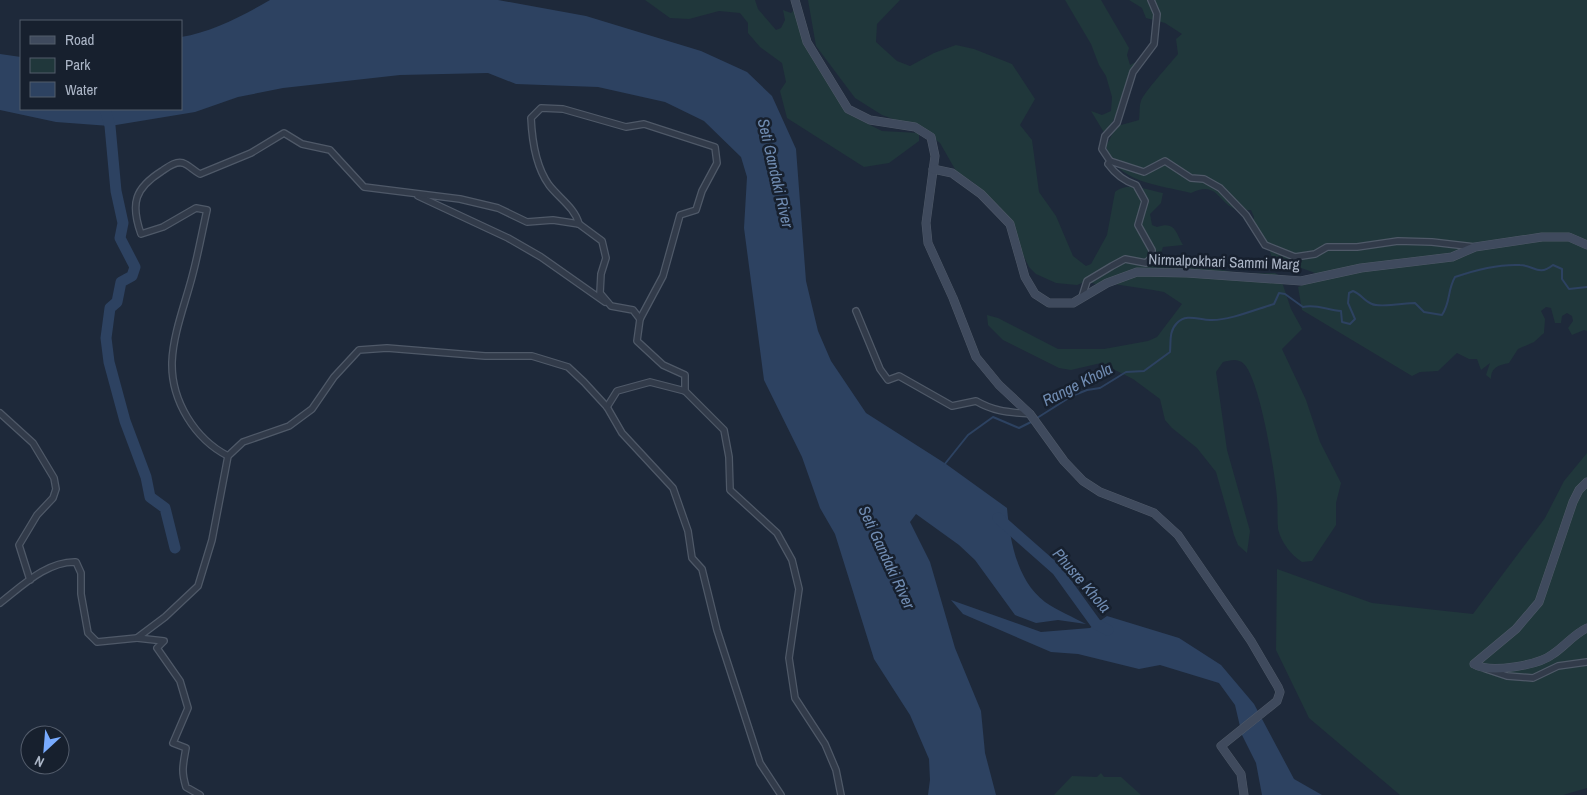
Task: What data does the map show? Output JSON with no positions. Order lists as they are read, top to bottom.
{
  "streets": {
    "main road": ["Nirmalpokhari Sammi Marg"]
  },
  "water": ["Seti Gandaki River", "Range Khola", "Phusre Khola"],
  "legend": ["Road", "Park", "Water"],
  "north": "bottom left"
}
